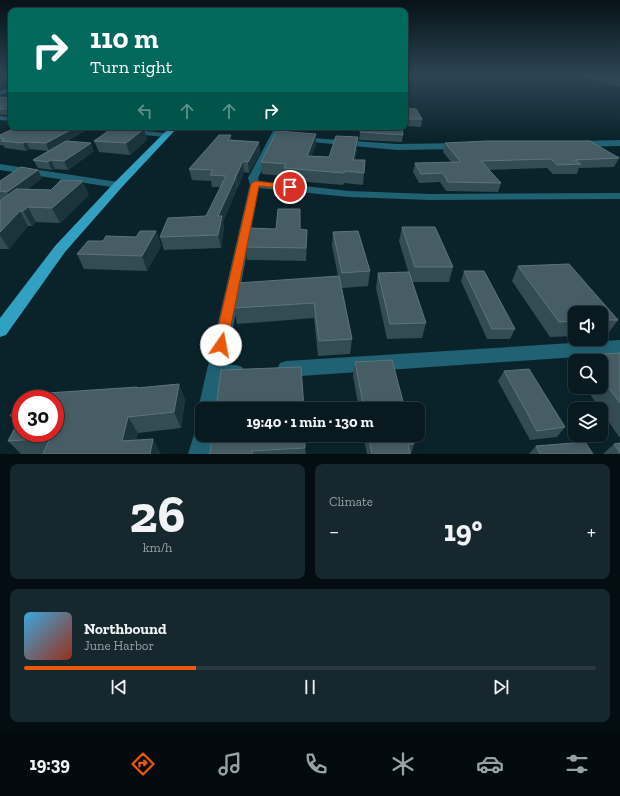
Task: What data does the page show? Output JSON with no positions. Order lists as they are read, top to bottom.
{
  "page": {
    "turn": ["110 m", "Turn right"],
    "limit": "30",
    "trip": "19:40 · 1 min · 130 m",
    "tile": [
      ["26", "km/h"],
      "Climate"
    ],
    "heat": ["−", "19°", "+"],
    "song": ["Northbound", "June Harbor"],
    "tabs": "19:39"
  }
}
